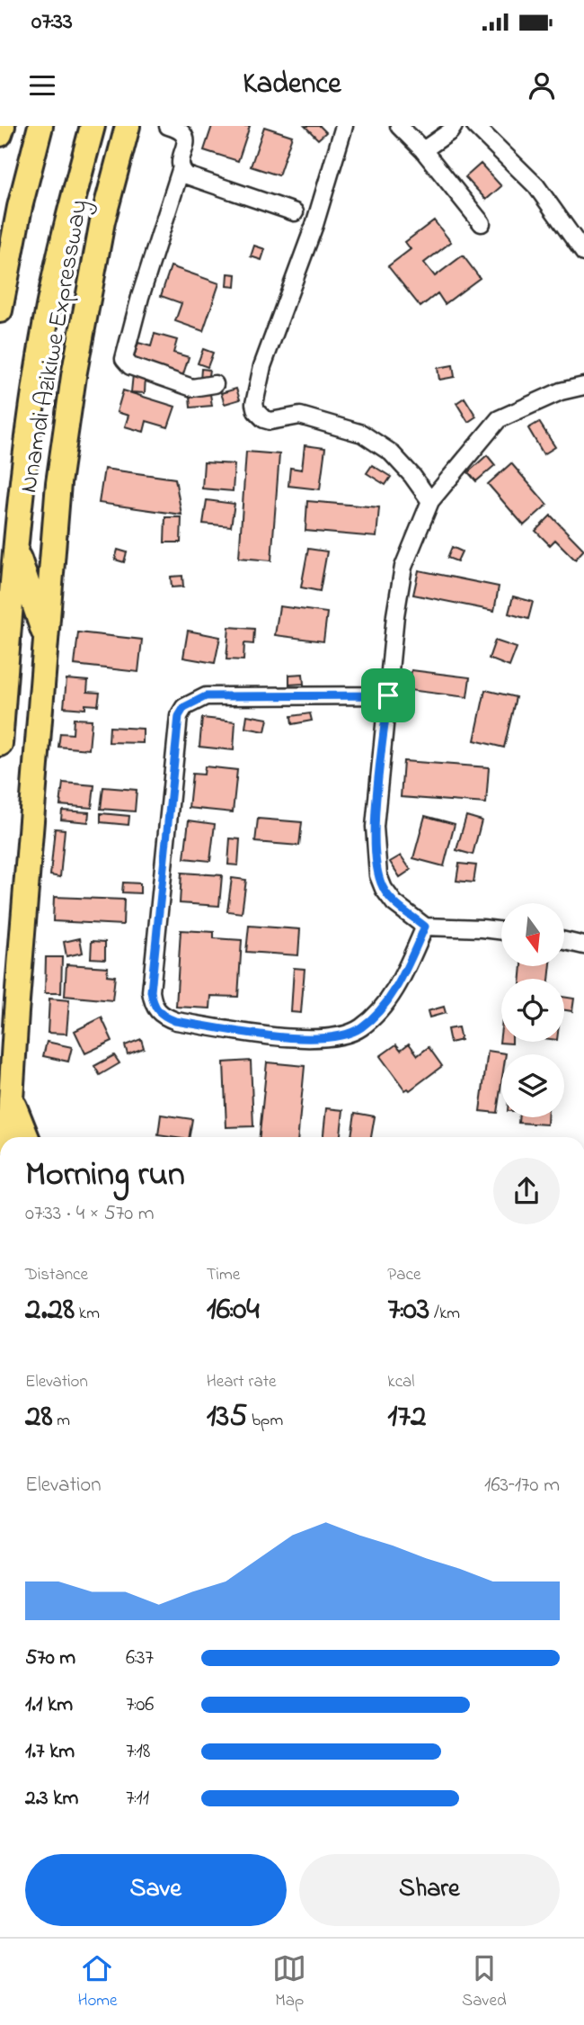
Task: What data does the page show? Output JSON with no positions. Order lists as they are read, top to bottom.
{
  "streets": {
    "highway": ["Nnamdi Azikiwe Expressway"]
  },
  "north": "bottom",
  "page": {
    "status": "07:33",
    "header": "Kadence",
    "heading": ["Morning run", "07:33 · 4 × 570 m"],
    "stats": [
      ["Distance", "2.28 km"],
      ["Time", "16:04"],
      ["Pace", "7:03 /km"],
      ["Elevation", "28 m"],
      ["Heart rate", "135 bpm"],
      ["kcal", "172"]
    ],
    "chart": ["Elevation", "163–170 m"],
    "list": [
      {
        "name": "570 m",
        "note": "6:37"
      },
      {
        "name": "1.1 km",
        "note": "7:06"
      },
      {
        "name": "1.7 km",
        "note": "7:18"
      },
      {
        "name": "2.3 km",
        "note": "7:11"
      }
    ],
    "buttons": ["Save", "Share"],
    "tabs": ["Home", "Map", "Saved"]
  }
}
